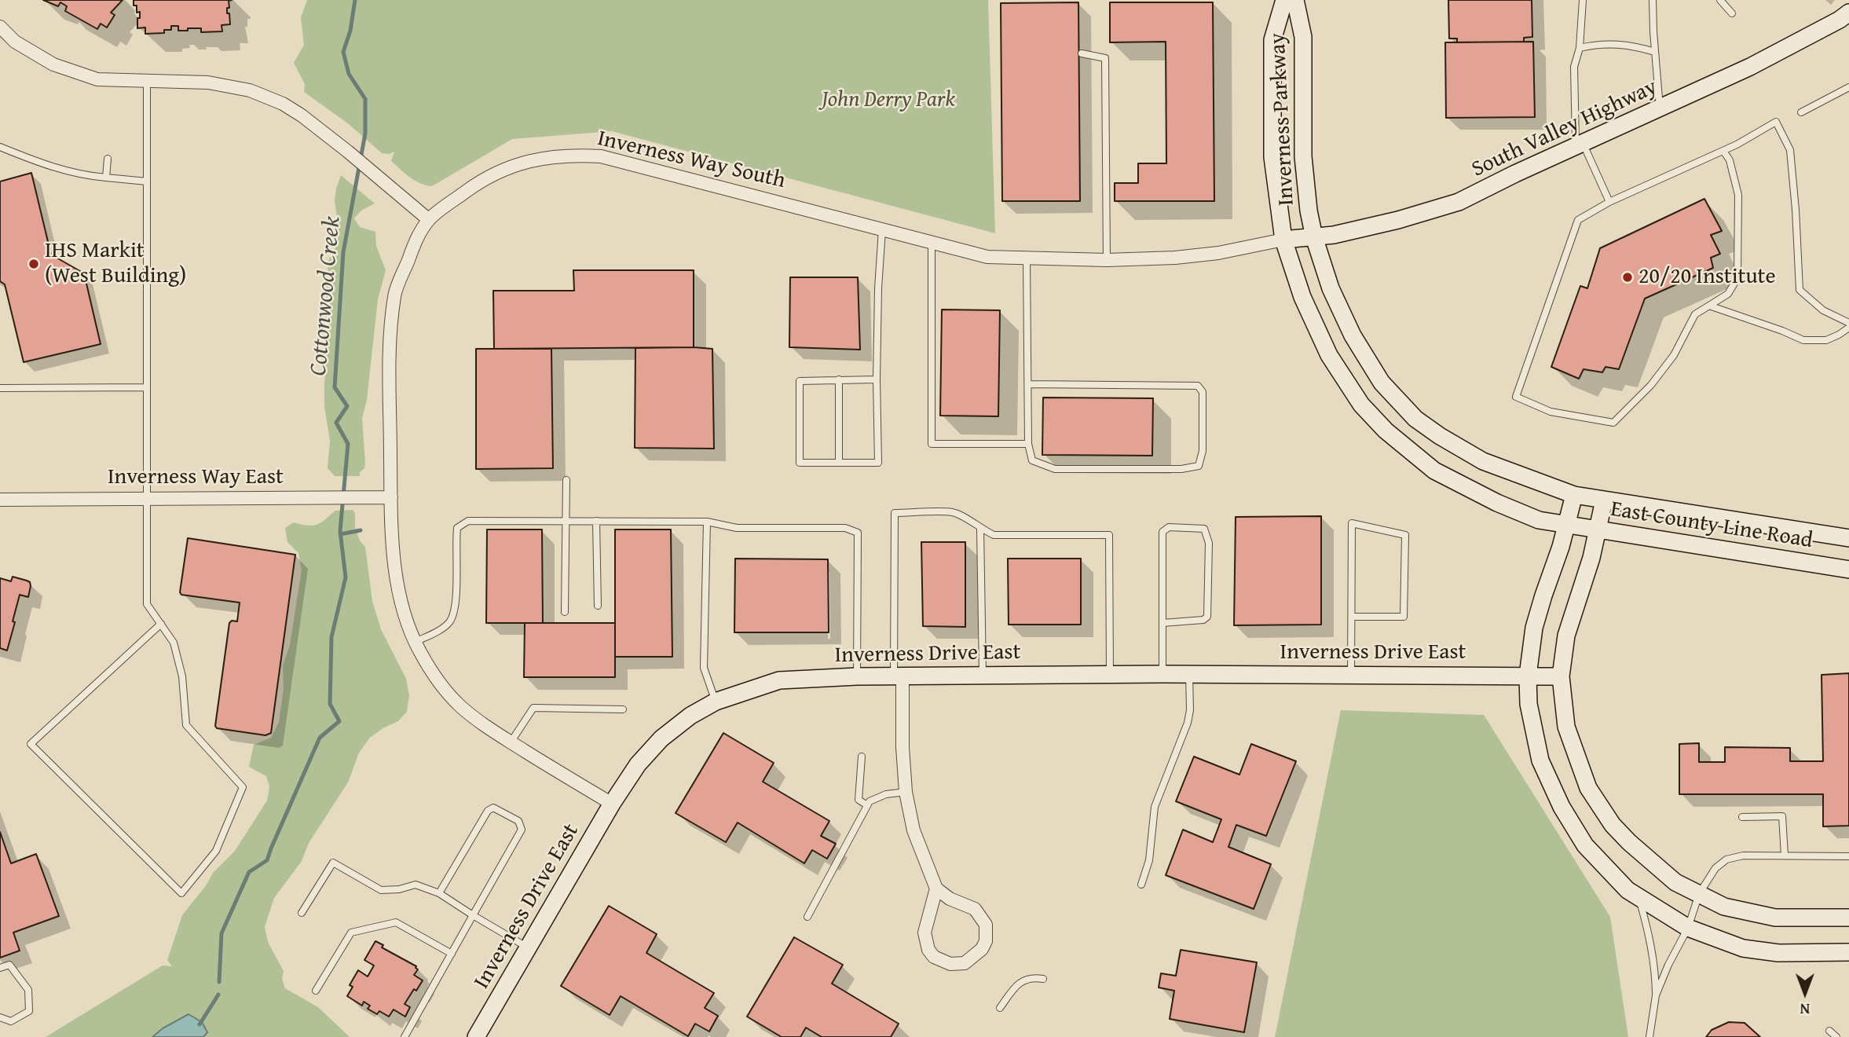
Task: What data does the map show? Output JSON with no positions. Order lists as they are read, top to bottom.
{
  "streets": {
    "main road": [
      "Inverness Parkway",
      "South Valley Highway",
      "East County Line Road",
      "Inverness Drive East"
    ],
    "street": ["Inverness Way South", "Inverness Way East"]
  },
  "crossings": [
    ["Inverness Parkway", "South Valley Highway"],
    ["Inverness Parkway", "Inverness Way South"],
    ["Inverness Parkway", "East County Line Road"],
    ["South Valley Highway", "Inverness Way South"],
    ["Inverness Way South", "Inverness Way East"],
    ["Inverness Way South", "Inverness Drive East"]
  ],
  "water": ["Cottonwood Creek"],
  "parks": ["John Derry Park"],
  "places": ["IHS Markit (West Building)", "20/20 Institute"],
  "north": "bottom"
}
